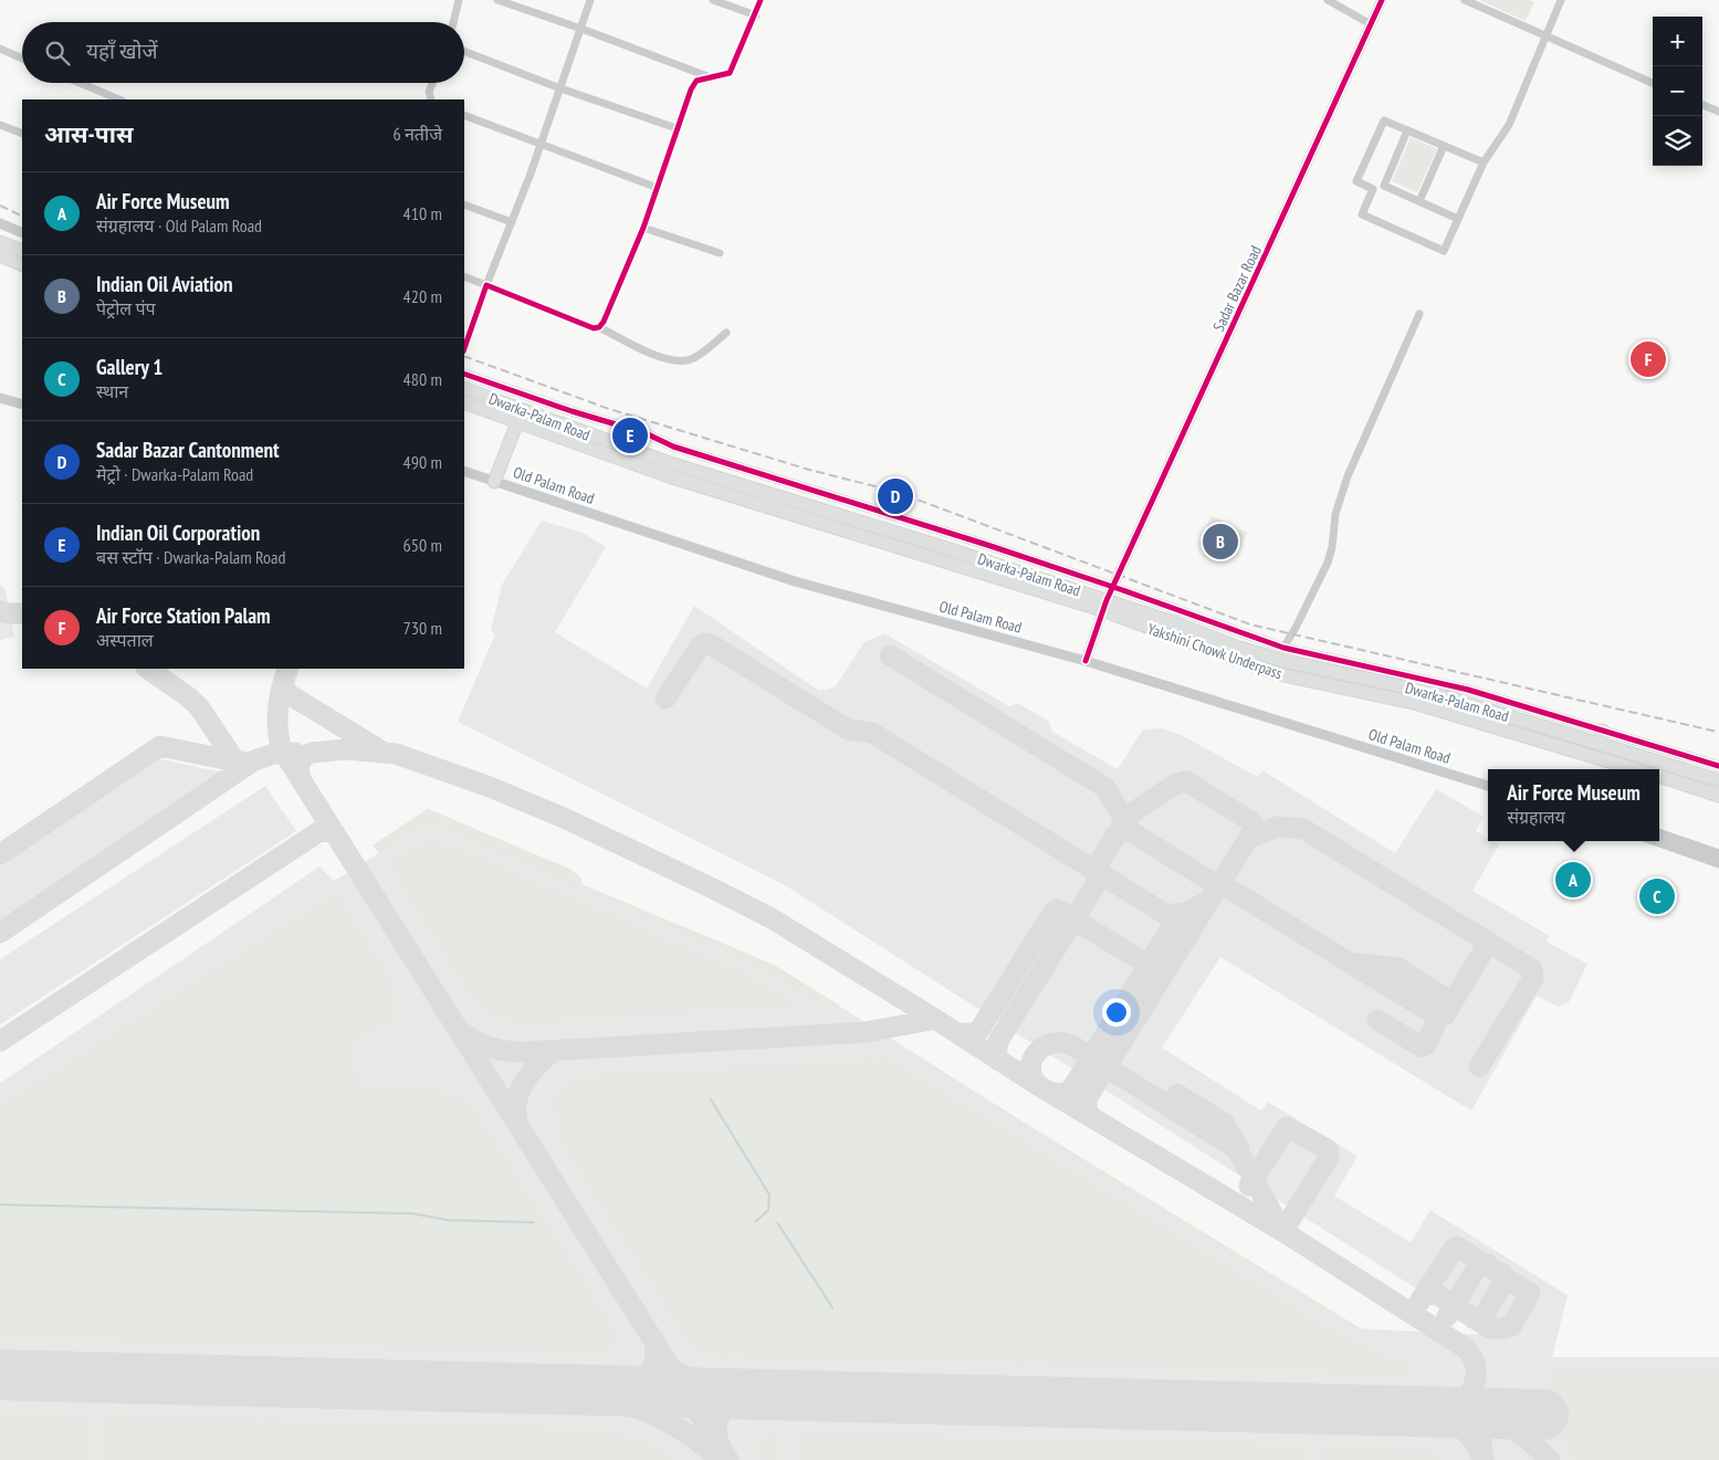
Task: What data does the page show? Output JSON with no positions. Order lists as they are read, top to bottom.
{
  "streets": {
    "main road": ["Dwarka-Palam Road", "Yakshini Chowk Underpass"],
    "street": ["Sadar Bazar Road", "Old Palam Road"]
  },
  "crossings": [
    ["Sadar Bazar Road", "Dwarka-Palam Road"],
    ["Sadar Bazar Road", "Old Palam Road"],
    ["Sadar Bazar Road", "Yakshini Chowk Underpass"],
    ["Dwarka-Palam Road", "Yakshini Chowk Underpass"]
  ],
  "page": {
    "map_buttons": ["+", "−"],
    "search": "यहाँ खोजें",
    "heading": ["आस-पास", "6 नतीजे"],
    "list": [
      {
        "mark": "A",
        "name": "Air Force Museum",
        "note": "संग्रहालय · Old Palam Road",
        "value": "410 m"
      },
      {
        "mark": "B",
        "name": "Indian Oil Aviation",
        "note": "पेट्रोल पंप",
        "value": "420 m"
      },
      {
        "mark": "C",
        "name": "Gallery 1",
        "note": "स्थान",
        "value": "480 m"
      },
      {
        "mark": "D",
        "name": "Sadar Bazar Cantonment",
        "note": "मेट्रो · Dwarka-Palam Road",
        "value": "490 m"
      },
      {
        "mark": "E",
        "name": "Indian Oil Corporation",
        "note": "बस स्टॉप · Dwarka-Palam Road",
        "value": "650 m"
      },
      {
        "mark": "F",
        "name": "Air Force Station Palam",
        "note": "अस्पताल",
        "value": "730 m"
      }
    ],
    "pins": [
      "F",
      "E",
      "D",
      "B",
      "A",
      "C"
    ],
    "popup": ["Air Force Museum", "संग्रहालय"]
  }
}
